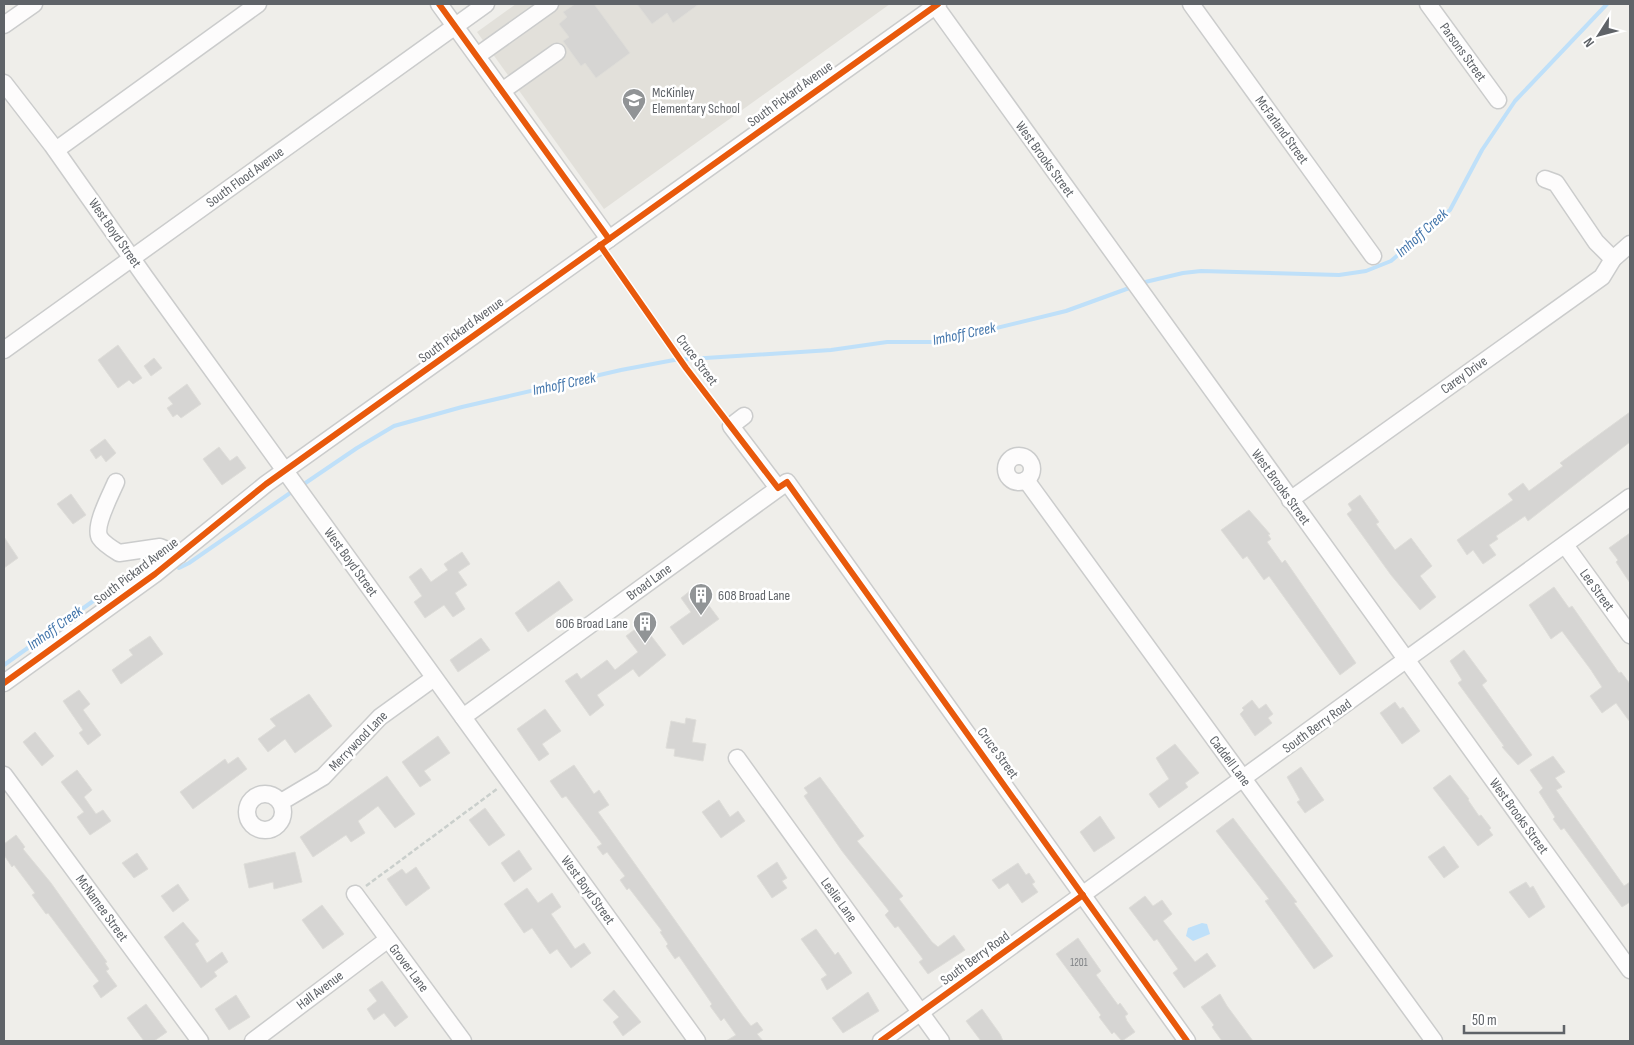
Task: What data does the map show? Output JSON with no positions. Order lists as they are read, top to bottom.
{
  "streets": {
    "street": [
      "Parsons Street",
      "South Pickard Avenue",
      "McFarland Street",
      "West Brooks Street",
      "South Flood Avenue",
      "West Boyd Street",
      "Cruce Street",
      "Carey Drive",
      "Broad Lane",
      "Lee Street",
      "South Berry Road",
      "Merrywood Lane",
      "Caddell Lane",
      "Leslie Lane",
      "McNamee Street",
      "Grover Lane",
      "Hall Avenue"
    ]
  },
  "crossings": [
    ["South Pickard Avenue", "West Brooks Street"],
    ["South Pickard Avenue", "West Boyd Street"],
    ["South Pickard Avenue", "Cruce Street"],
    ["West Brooks Street", "Carey Drive"],
    ["West Brooks Street", "South Berry Road"],
    ["South Flood Avenue", "West Boyd Street"],
    ["West Boyd Street", "Broad Lane"],
    ["West Boyd Street", "Merrywood Lane"],
    ["Cruce Street", "Broad Lane"],
    ["Cruce Street", "South Berry Road"],
    ["Lee Street", "South Berry Road"],
    ["South Berry Road", "Caddell Lane"],
    ["South Berry Road", "Leslie Lane"],
    ["Grover Lane", "Hall Avenue"]
  ],
  "water": ["Imhoff Creek"],
  "places": {
    "school or university": ["McKinley Elementary School"],
    "building": ["608 Broad Lane", "606 Broad Lane"]
  },
  "house_numbers": ["1201"],
  "scale_bar": "50 m",
  "north": "bottom left"
}
